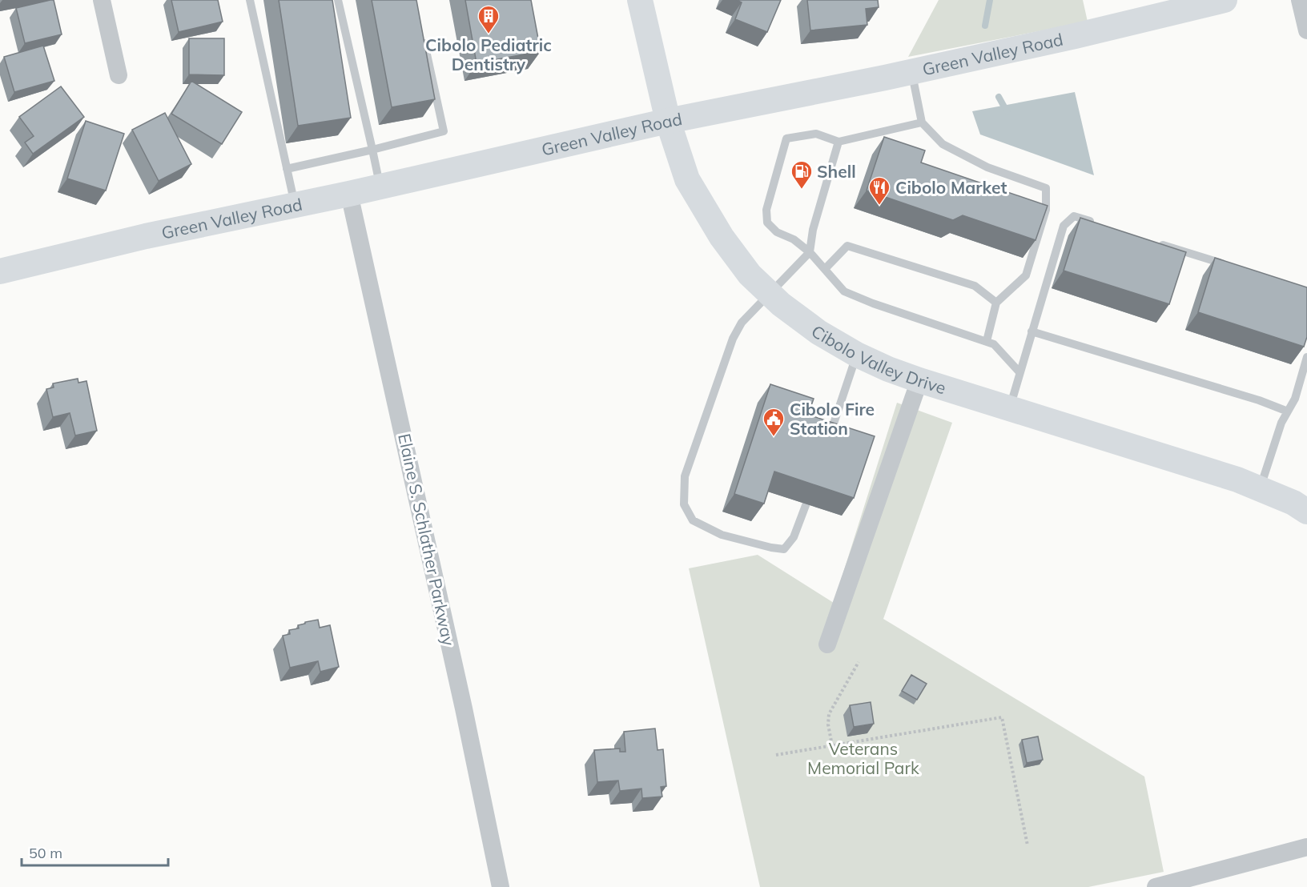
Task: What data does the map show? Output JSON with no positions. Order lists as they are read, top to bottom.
{
  "streets": {
    "street": ["Green Valley Road", "Cibolo Valley Drive", "Elaine S. Schlather Parkway"]
  },
  "crossings": [
    ["Green Valley Road", "Cibolo Valley Drive"],
    ["Green Valley Road", "Elaine S. Schlather Parkway"]
  ],
  "parks": ["Veterans Memorial Park"],
  "places": {
    "building": ["Cibolo Pediatric Dentistry"],
    "fuel station": ["Shell"],
    "restaurant": ["Cibolo Market"],
    "public building": ["Cibolo Fire Station"]
  },
  "scale_bar": "50 m"
}
